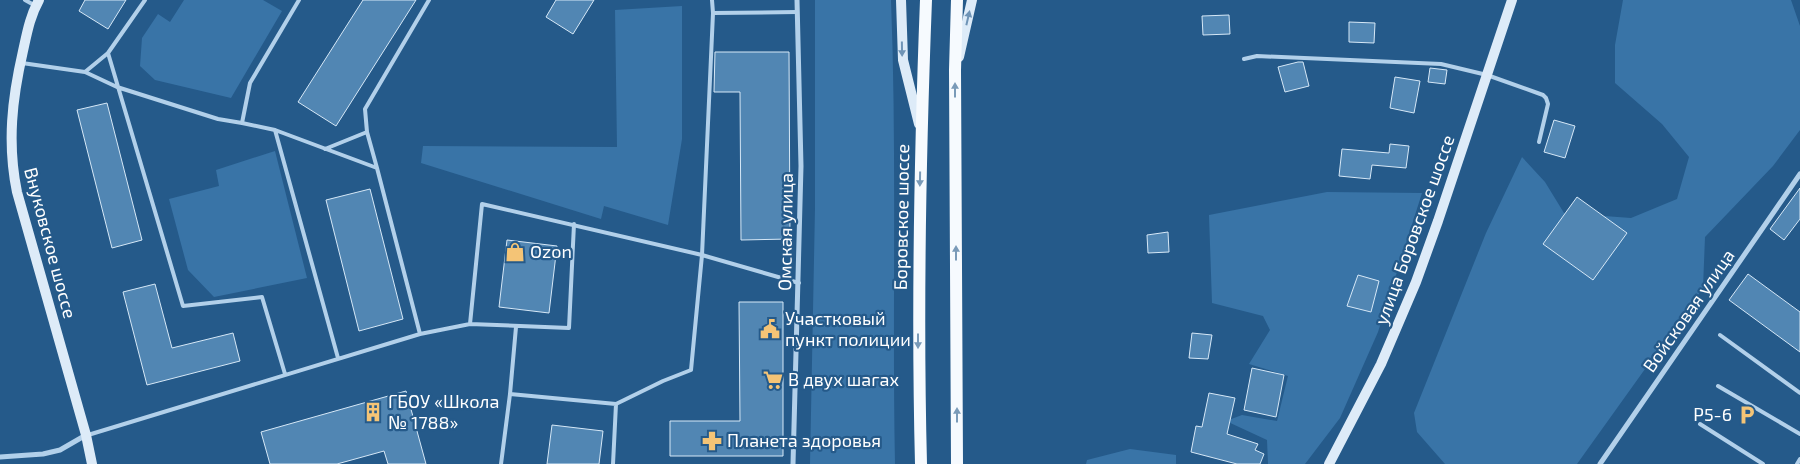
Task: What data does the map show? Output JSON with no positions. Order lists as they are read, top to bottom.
{
  "streets": {
    "main road": ["Боровское шоссе"],
    "street": [
      "улица Боровское шоссе",
      "Омская улица",
      "Внуковское шоссе",
      "Войсковая улица"
    ]
  },
  "places": {
    "shop": ["Ozon"],
    "public building": ["Участковый пункт полиции"],
    "supermarket": ["В двух шагах"],
    "building": ["ГБОУ «Школа № 1788»"],
    "parking": ["Р5-6"],
    "pharmacy": ["Планета здоровья"]
  }
}
